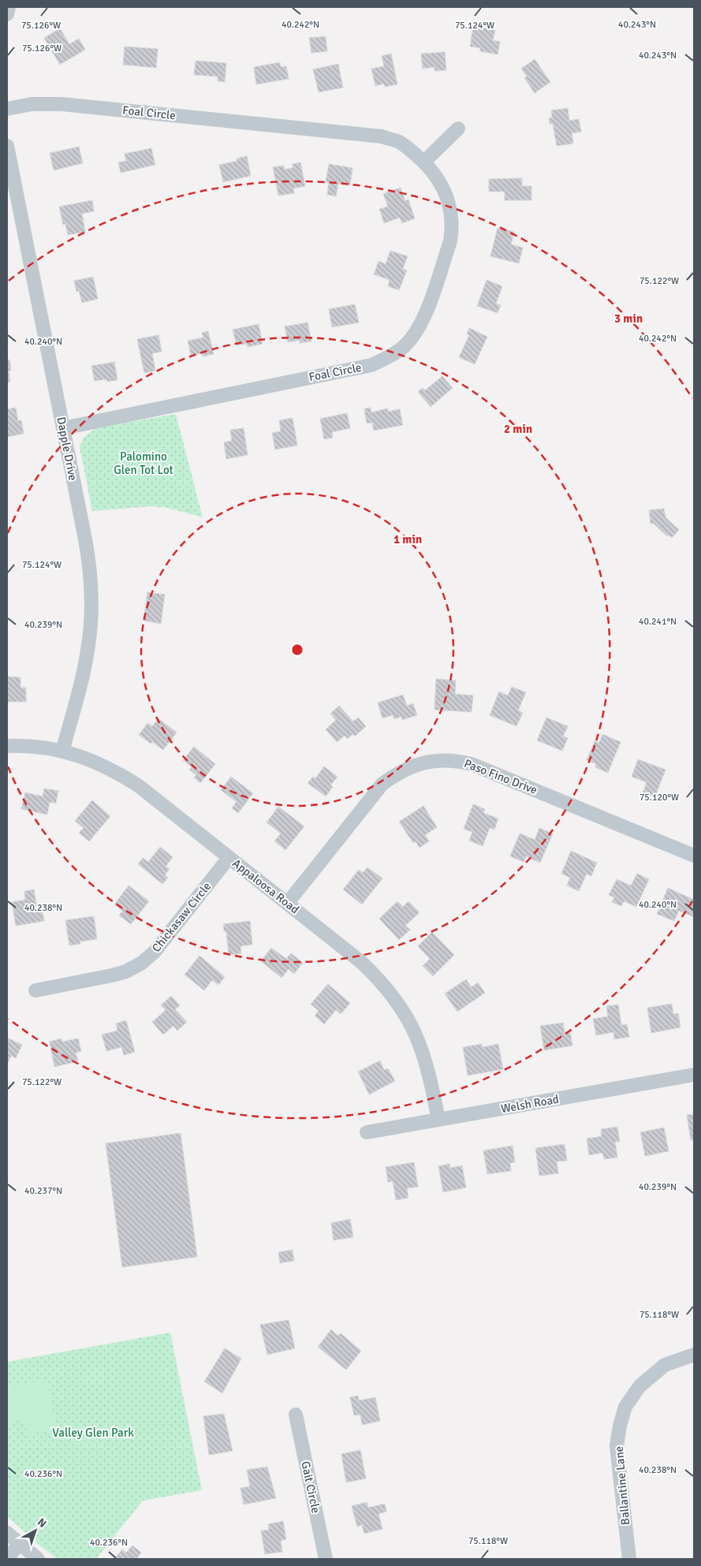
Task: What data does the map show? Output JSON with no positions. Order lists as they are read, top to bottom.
{
  "streets": {
    "street": [
      "Foal Circle",
      "Dapple Drive",
      "Paso Fino Drive",
      "Appaloosa Road",
      "Chickasaw Circle",
      "Welsh Road",
      "Ballantine Lane",
      "Gait Circle"
    ]
  },
  "crossings": [
    ["Foal Circle", "Dapple Drive"],
    ["Dapple Drive", "Appaloosa Road"],
    ["Paso Fino Drive", "Appaloosa Road"],
    ["Appaloosa Road", "Chickasaw Circle"],
    ["Appaloosa Road", "Welsh Road"]
  ],
  "parks": ["Palomino Glen Tot Lot", "Valley Glen Park"],
  "north": "top right",
  "coordinates": [
    "40.242°N",
    "40.243°N",
    "75.126°W",
    "75.124°W",
    "75.122°W",
    "40.240°N",
    "40.241°N",
    "40.239°N",
    "75.120°W",
    "40.238°N",
    "40.237°N",
    "75.118°W",
    "40.236°N"
  ],
  "rings": ["3 min", "2 min", "1 min"]
}
